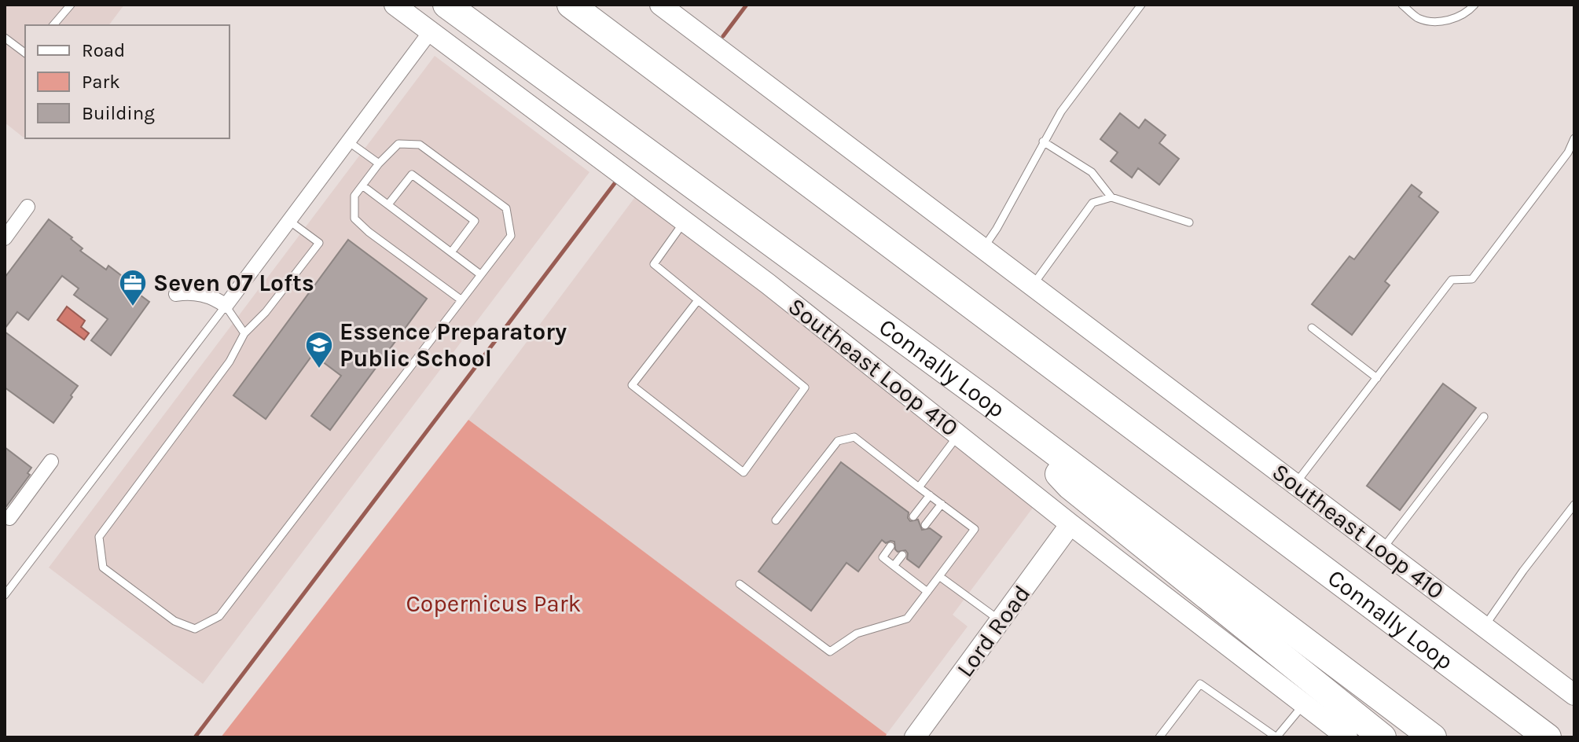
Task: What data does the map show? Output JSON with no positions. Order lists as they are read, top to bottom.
{
  "streets": {
    "highway": ["Connally Loop"],
    "main road": ["Southeast Loop 410", "Lord Road"]
  },
  "crossings": [
    ["Southeast Loop 410", "Lord Road"]
  ],
  "parks": ["Copernicus Park"],
  "places": {
    "office": ["Seven 07 Lofts"],
    "school or university": ["Essence Preparatory Public School"]
  },
  "legend": ["Road", "Park", "Building"]
}
